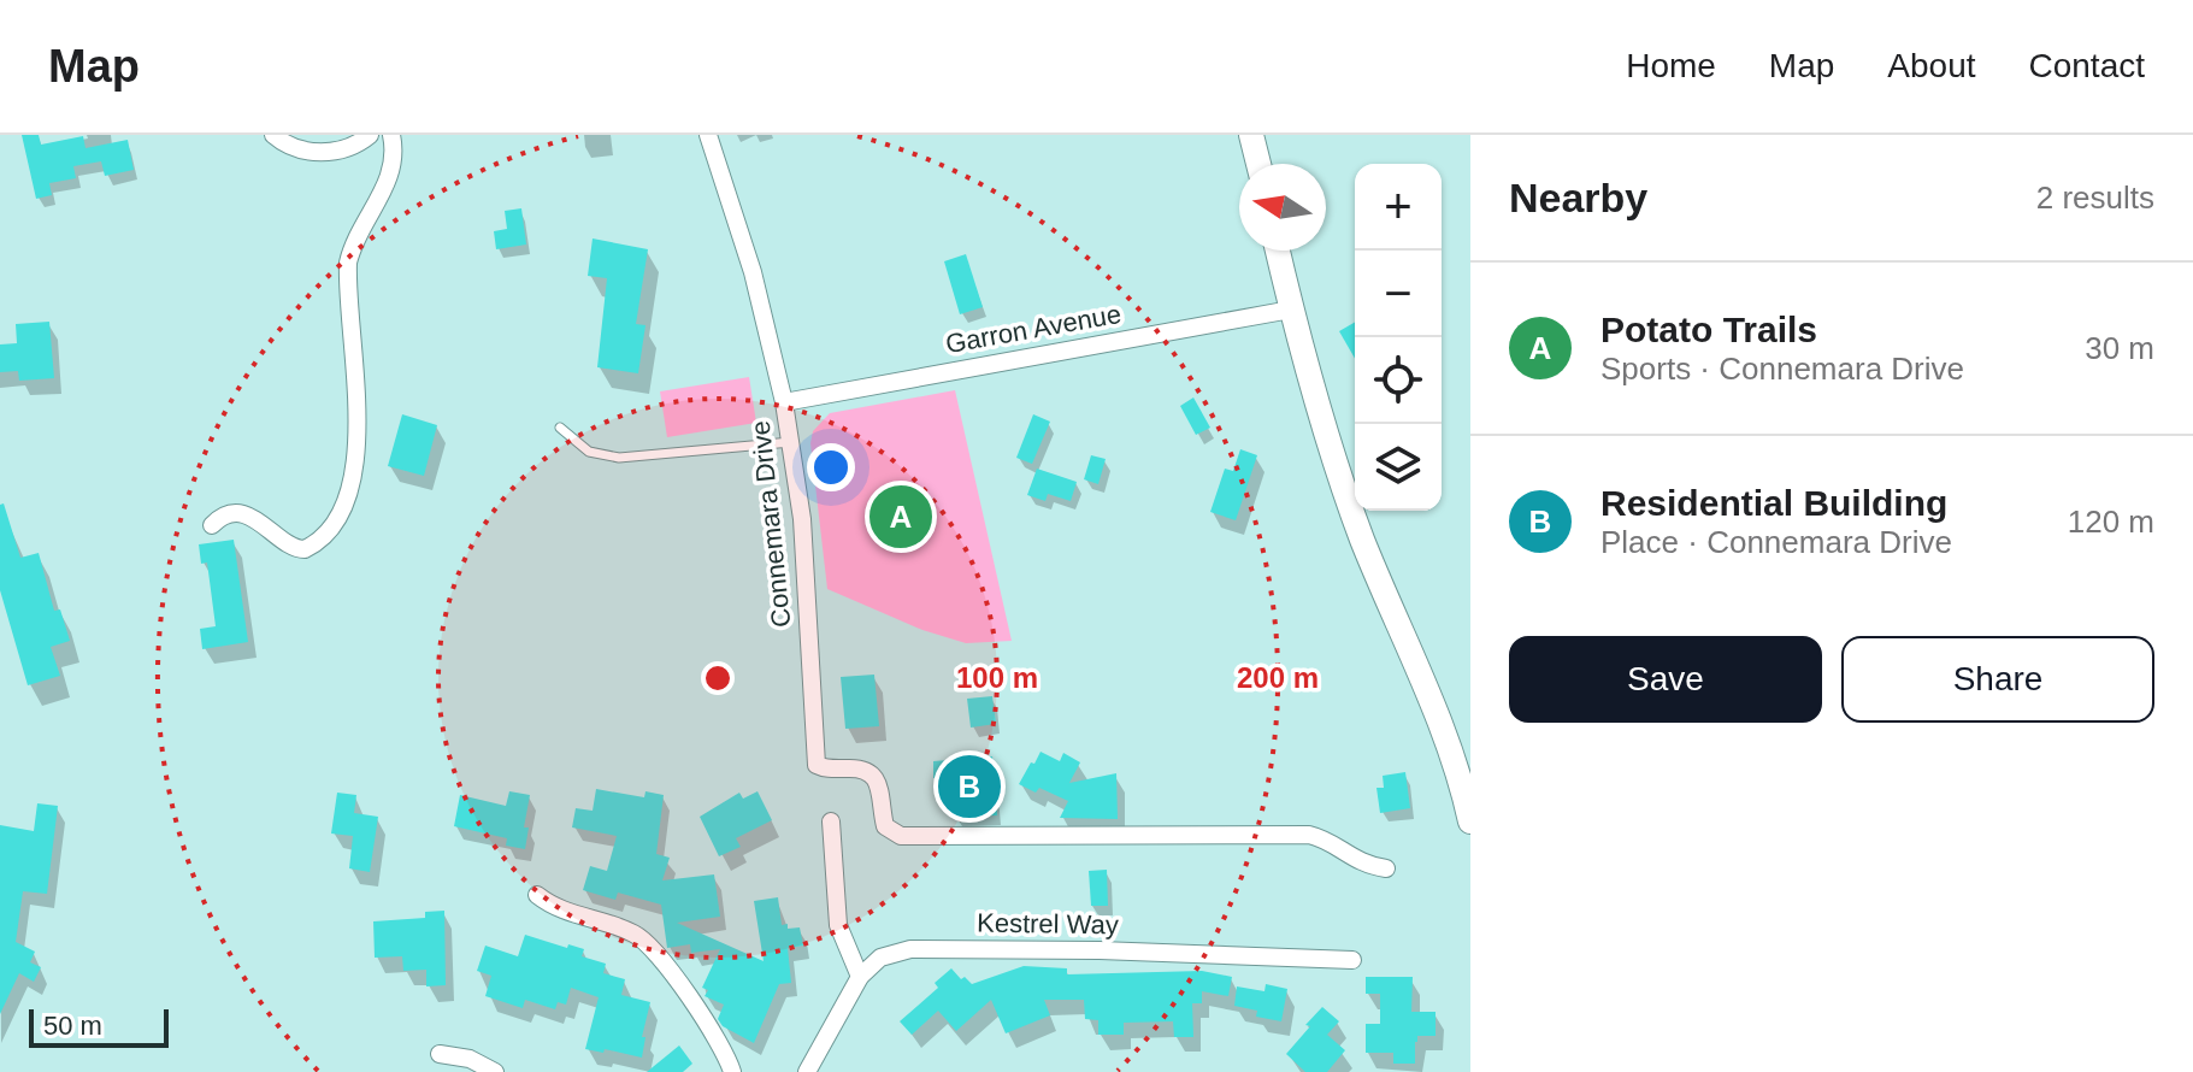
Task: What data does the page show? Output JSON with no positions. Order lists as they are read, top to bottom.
{
  "streets": {
    "street": ["Garron Avenue", "Connemara Drive", "Kestrel Way"]
  },
  "crossings": [
    ["Garron Avenue", "Connemara Drive"]
  ],
  "scale_bar": "50 m",
  "north": "left",
  "page": {
    "header": "Map",
    "nav": [
      "Home",
      "Map",
      "About",
      "Contact"
    ],
    "heading": ["Nearby", "2 results"],
    "map_buttons": ["+", "−"],
    "list": [
      {
        "mark": "A",
        "name": "Potato Trails",
        "note": "Sports · Connemara Drive",
        "value": "30 m"
      },
      {
        "mark": "B",
        "name": "Residential Building",
        "note": "Place · Connemara Drive",
        "value": "120 m"
      }
    ],
    "pins": ["A", "B"],
    "buttons": ["Save", "Share"],
    "scale": "50 m"
  },
  "rings": ["100 m", "200 m"]
}
